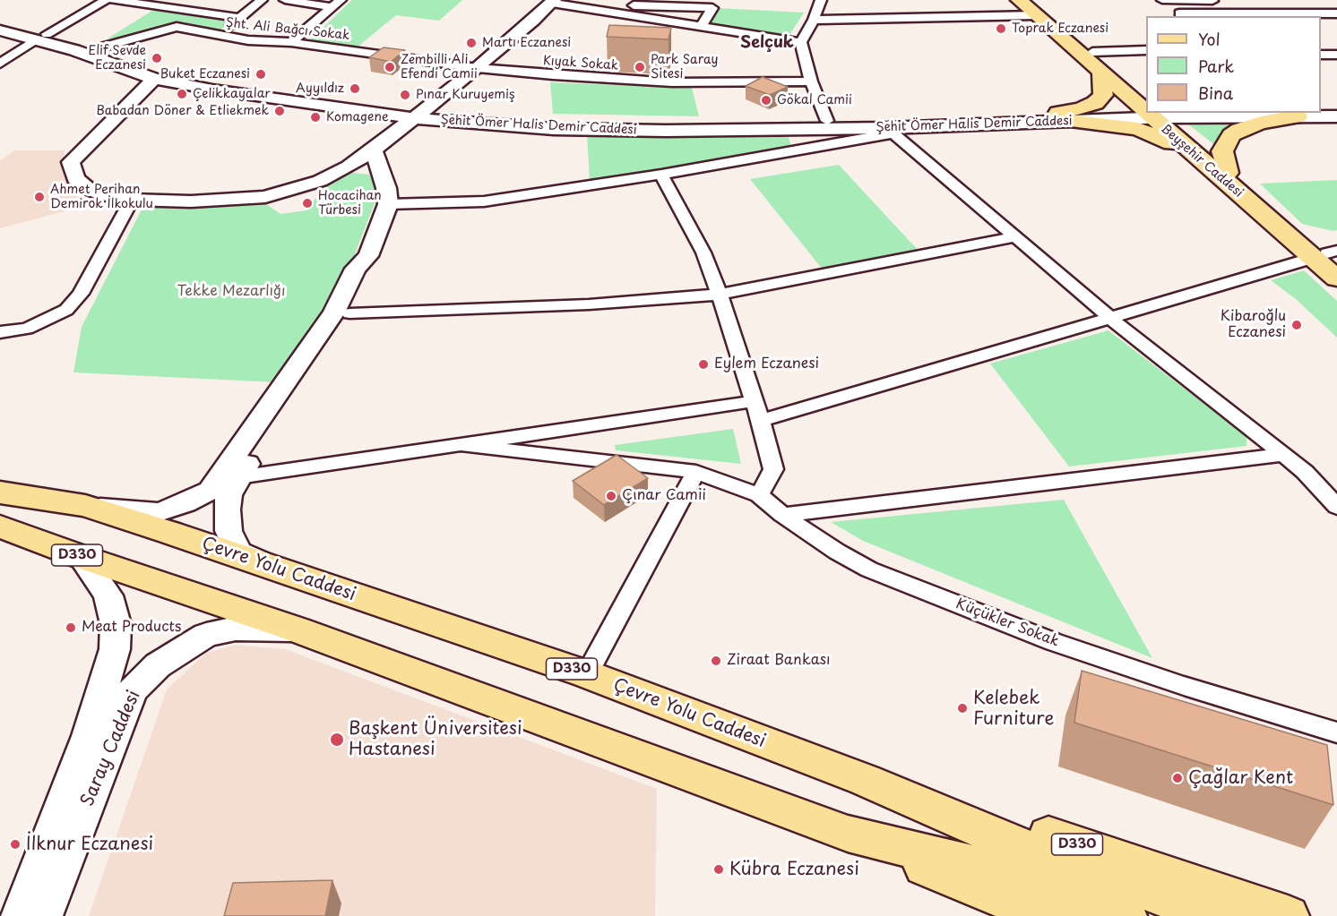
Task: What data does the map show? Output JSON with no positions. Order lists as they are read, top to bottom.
{
  "streets": {
    "main road": [
      "Şehit Ömer Halis Demir Caddesi",
      "Beyşehir Caddesi",
      "D330",
      "Çevre Yolu Caddesi",
      "Saray Caddesi"
    ],
    "street": ["Şht. Ali Bağcı Sokak", "Kıyak Sokak", "Küçükler Sokak"]
  },
  "crossings": [
    ["Şht. Ali Bağcı Sokak", "Kıyak Sokak"],
    ["Şht. Ali Bağcı Sokak", "Şehit Ömer Halis Demir Caddesi"],
    ["D330", "Çevre Yolu Caddesi"],
    ["D330", "Saray Caddesi"]
  ],
  "districts": ["Selçuk"],
  "parks": ["Tekke Mezarlığı"],
  "places": [
    "Toprak Eczanesi",
    "Martı Eczanesi",
    "Elif Sevde Eczanesi",
    "Zembilli Ali Efendi Camii",
    "Park Saray Sitesi",
    "Buket Eczanesi",
    "Ayyıldız",
    "Çelikkayalar",
    "Pınar Kuruyemiş",
    "Gökal Camii",
    "Babadan Döner & Etliekmek",
    "Komagene",
    "Ahmet Perihan Demirok İlkokulu",
    "Hocacihan Türbesi",
    "Kibaroğlu Eczanesi",
    "Eylem Eczanesi",
    "Çınar Camii",
    "Meat Products",
    "Ziraat Bankası",
    "Kelebek Furniture",
    "Başkent Üniversitesi Hastanesi",
    "Çağlar Kent",
    "İlknur Eczanesi",
    "Kübra Eczanesi"
  ],
  "legend": ["Yol", "Park", "Bina"]
}
